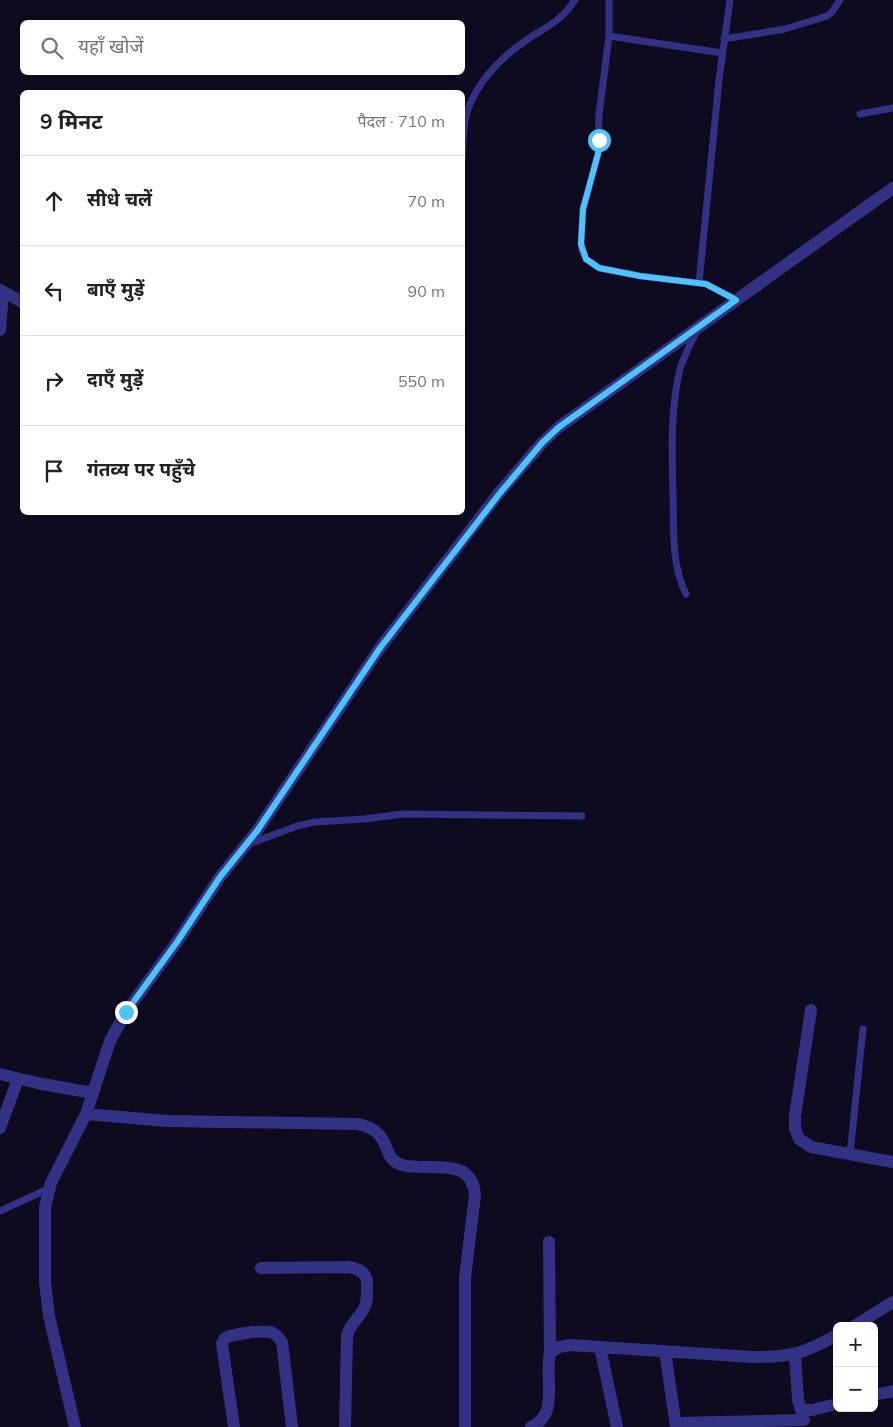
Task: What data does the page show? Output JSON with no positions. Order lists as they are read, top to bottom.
{
  "page": {
    "search": "यहाँ खोजें",
    "heading": ["9 मिनट", "पैदल · 710 m"],
    "list": [
      ["सीधे चलें", "70 m"],
      ["बाएँ मुड़ें", "90 m"],
      ["दाएँ मुड़ें", "550 m"],
      "गंतव्य पर पहुँचे"
    ],
    "map_buttons": ["+", "−"]
  }
}
